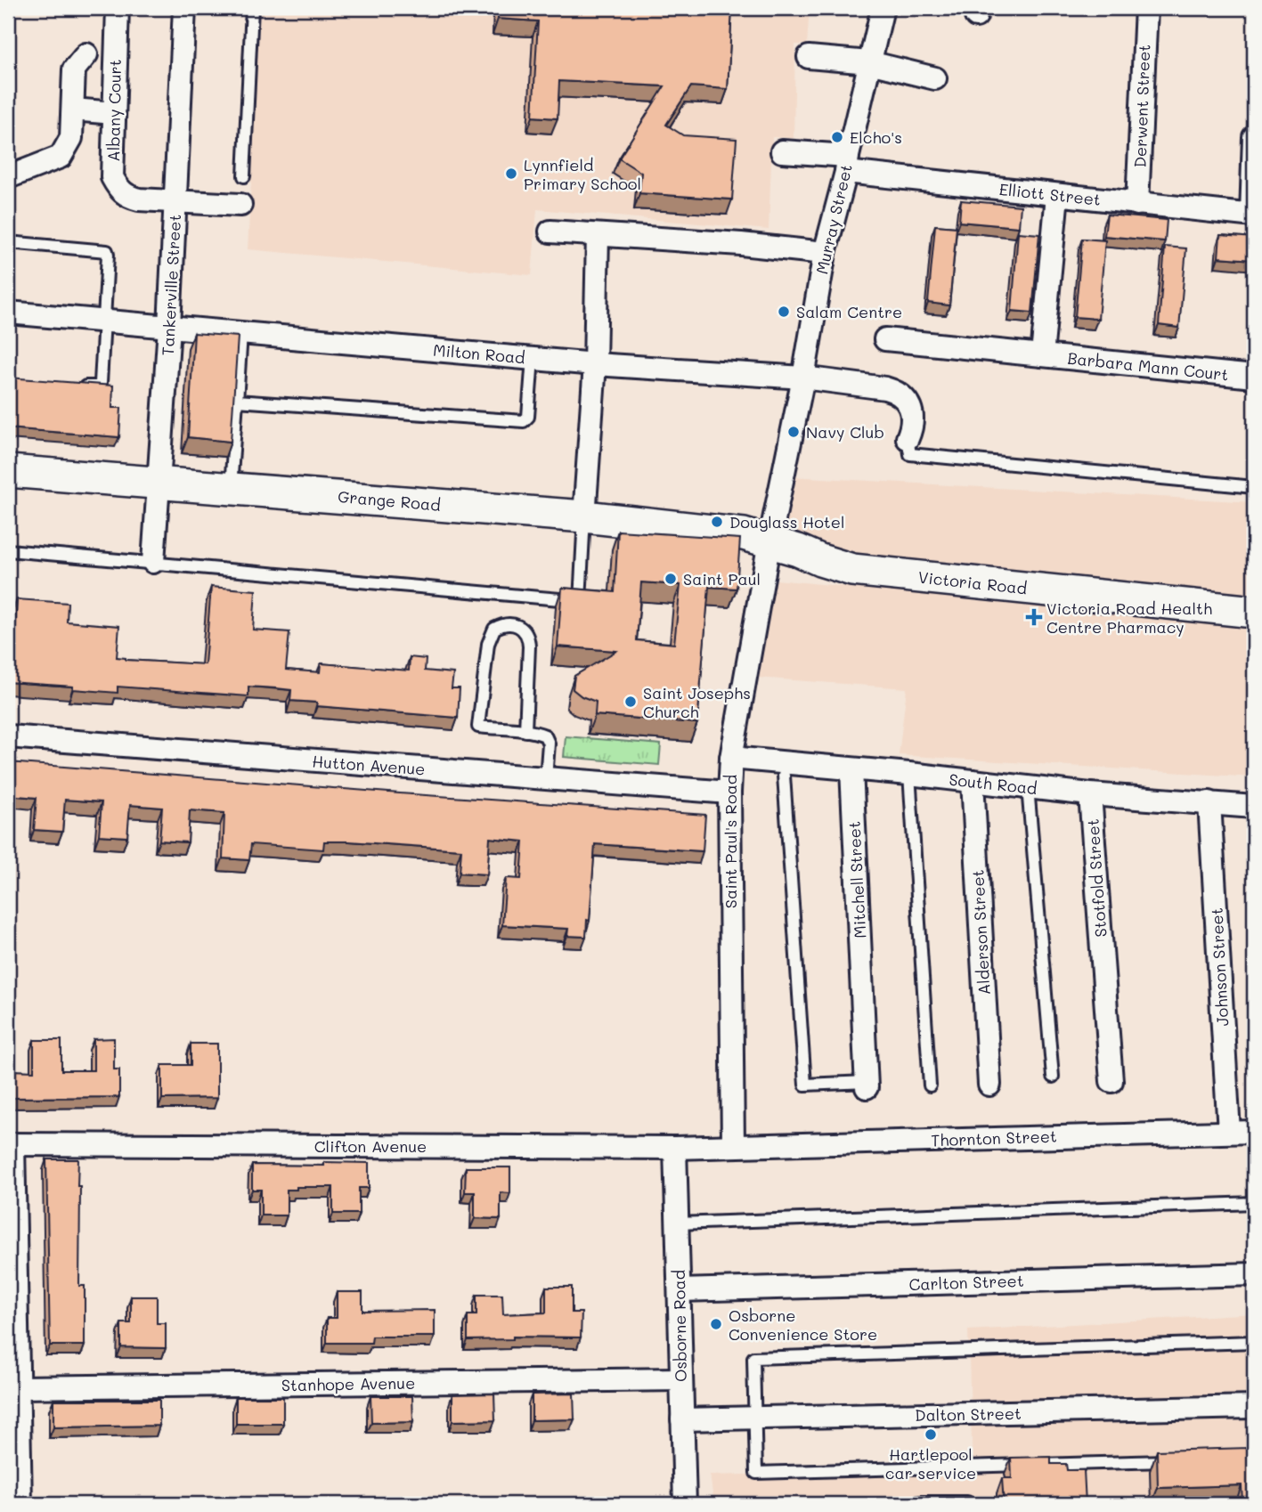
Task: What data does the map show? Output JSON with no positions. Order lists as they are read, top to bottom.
{
  "streets": {
    "street": [
      "Derwent Street",
      "Albany Court",
      "Elliott Street",
      "Murray Street",
      "Tankerville Street",
      "Milton Road",
      "Barbara Mann Court",
      "Grange Road",
      "Victoria Road",
      "Hutton Avenue",
      "South Road",
      "Saint Paul's Road",
      "Stotfold Street",
      "Mitchell Street",
      "Alderson Street",
      "Johnson Street",
      "Thornton Street",
      "Clifton Avenue",
      "Carlton Street",
      "Osborne Road",
      "Stanhope Avenue",
      "Dalton Street"
    ]
  },
  "crossings": [
    ["Derwent Street", "Elliott Street"],
    ["Albany Court", "Tankerville Street"],
    ["Elliott Street", "Murray Street"],
    ["Murray Street", "Milton Road"],
    ["Murray Street", "Grange Road"],
    ["Murray Street", "Victoria Road"],
    ["Murray Street", "Saint Paul's Road"],
    ["Tankerville Street", "Milton Road"],
    ["Tankerville Street", "Grange Road"],
    ["Grange Road", "Victoria Road"],
    ["Grange Road", "Saint Paul's Road"],
    ["Victoria Road", "Saint Paul's Road"],
    ["Hutton Avenue", "Saint Paul's Road"],
    ["South Road", "Saint Paul's Road"],
    ["South Road", "Stotfold Street"],
    ["South Road", "Mitchell Street"],
    ["South Road", "Alderson Street"],
    ["South Road", "Johnson Street"],
    ["Saint Paul's Road", "Thornton Street"],
    ["Saint Paul's Road", "Clifton Avenue"],
    ["Johnson Street", "Thornton Street"],
    ["Thornton Street", "Clifton Avenue"],
    ["Clifton Avenue", "Osborne Road"],
    ["Carlton Street", "Osborne Road"],
    ["Osborne Road", "Stanhope Avenue"],
    ["Osborne Road", "Dalton Street"]
  ],
  "places": {
    "other": [
      "Elcho's",
      "Lynnfield Primary School",
      "Salam Centre",
      "Navy Club",
      "Douglass Hotel",
      "Saint Paul",
      "Saint Josephs Church",
      "Osborne Convenience Store",
      "Hartlepool car service"
    ],
    "health": ["Victoria Road Health Centre Pharmacy"]
  }
}
